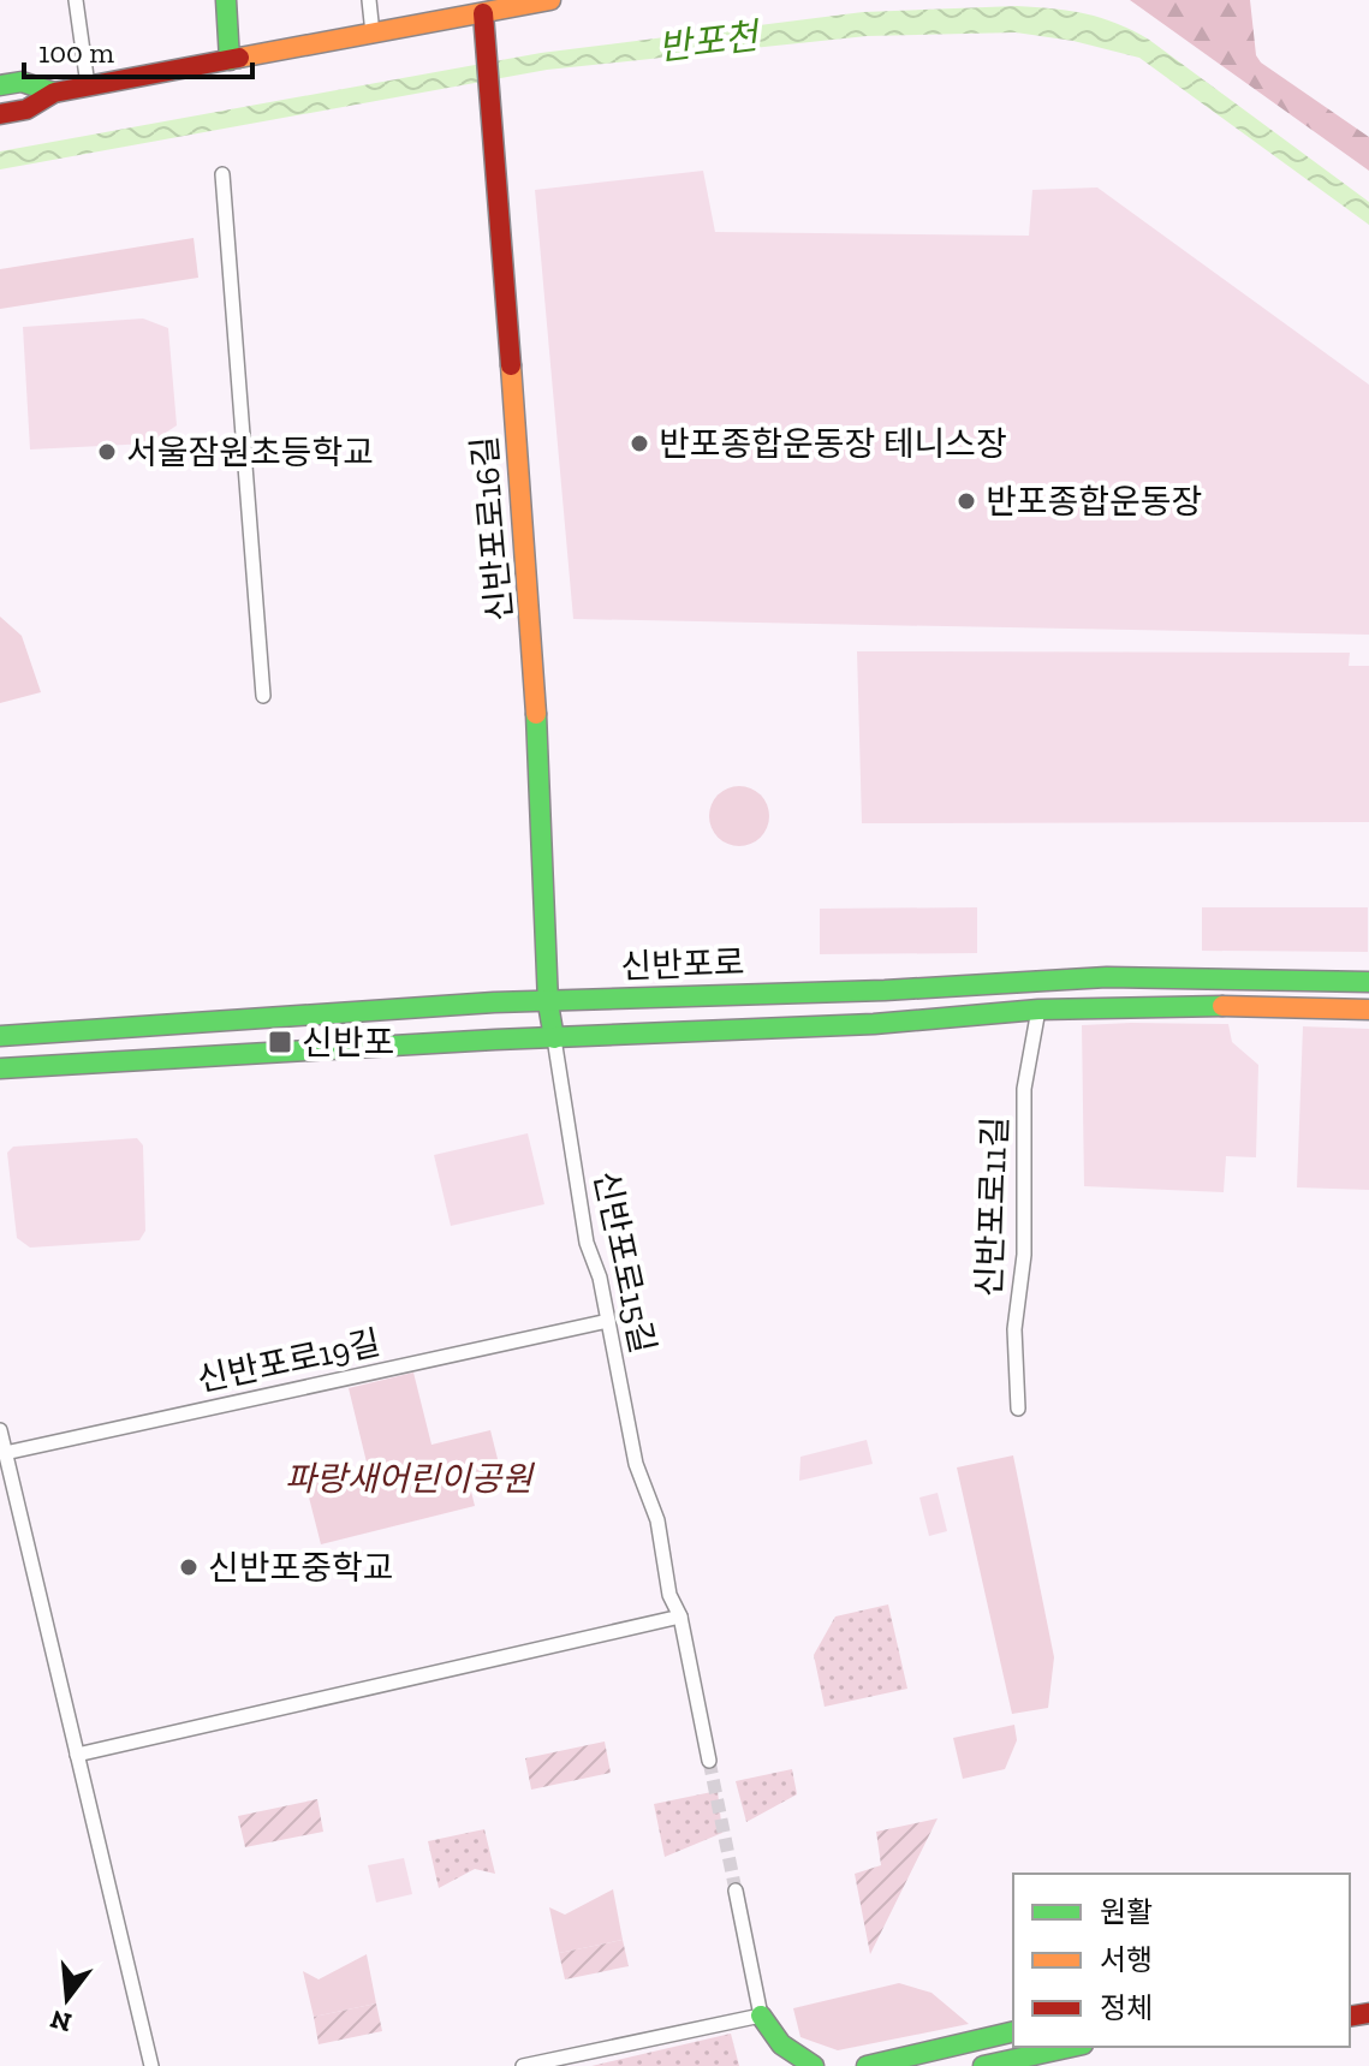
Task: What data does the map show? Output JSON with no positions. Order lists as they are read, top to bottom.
{
  "streets": {
    "main road": ["신반포로16길", "신반포로"],
    "street": ["신반포로11길", "신반포로15길", "신반포로19길"]
  },
  "crossings": [
    ["신반포로16길", "신반포로"],
    ["신반포로16길", "신반포로15길"],
    ["신반포로", "신반포로11길"],
    ["신반포로", "신반포로15길"],
    ["신반포로15길", "신반포로19길"]
  ],
  "water": ["반포천"],
  "parks": ["파랑새어린이공원"],
  "places": {
    "other": [
      "반포종합운동장 테니스장",
      "서울잠원초등학교",
      "반포종합운동장",
      "신반포중학교"
    ],
    "transit": ["신반포"]
  },
  "legend": ["원활", "서행", "정체"],
  "scale_bar": "100 m",
  "north": "bottom"
}
